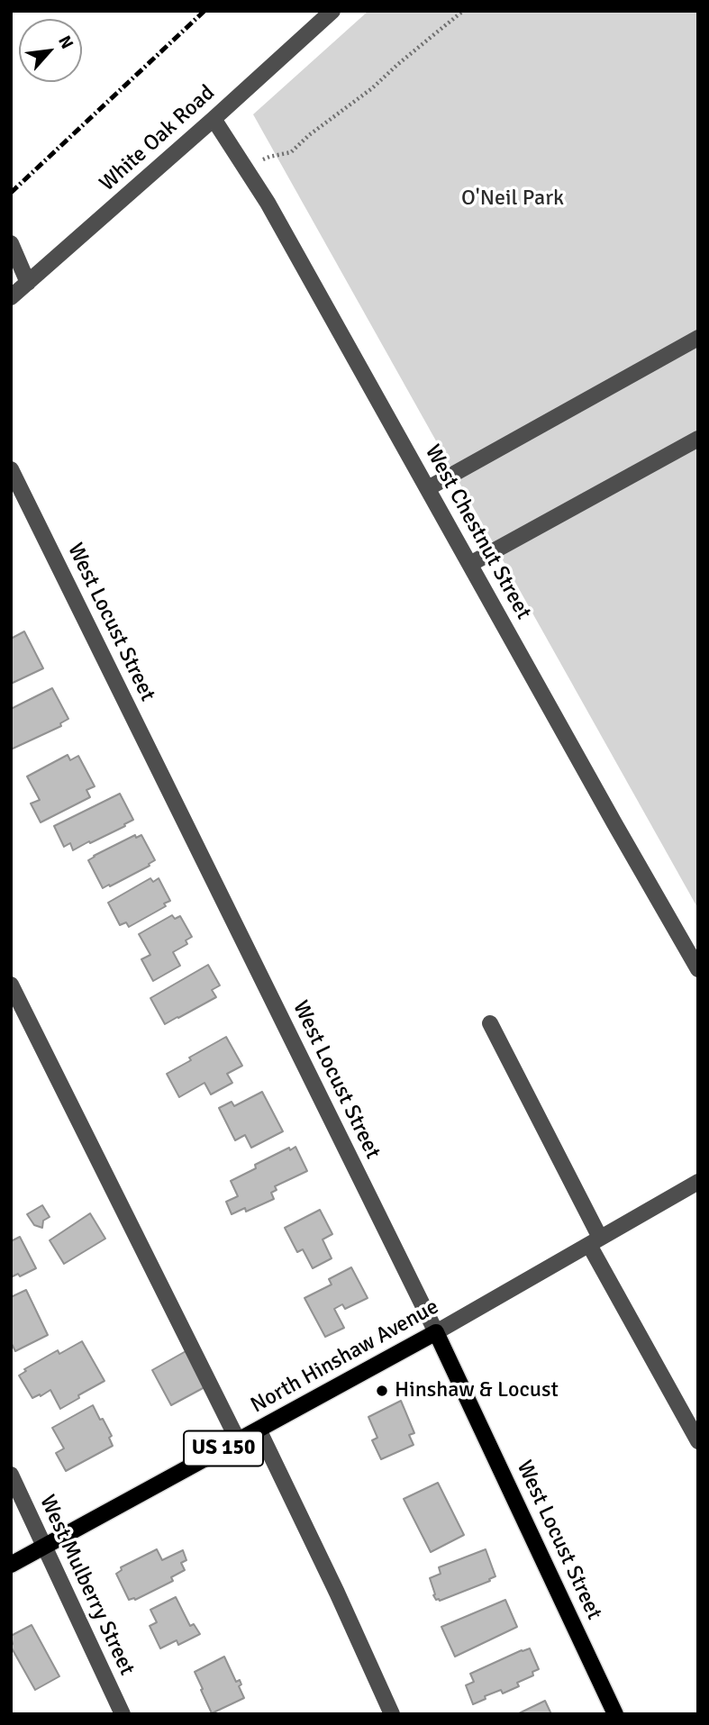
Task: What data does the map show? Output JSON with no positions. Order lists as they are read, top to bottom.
{
  "streets": {
    "main road": ["West Locust Street", "North Hinshaw Avenue", "US 150"],
    "street": ["White Oak Road", "West Chestnut Street", "West Mulberry Street"]
  },
  "crossings": [
    ["White Oak Road", "West Chestnut Street"],
    ["West Locust Street", "North Hinshaw Avenue"],
    ["North Hinshaw Avenue", "West Mulberry Street"]
  ],
  "parks": ["O'Neil Park"],
  "places": ["Hinshaw & Locust"],
  "north": "top right"
}
